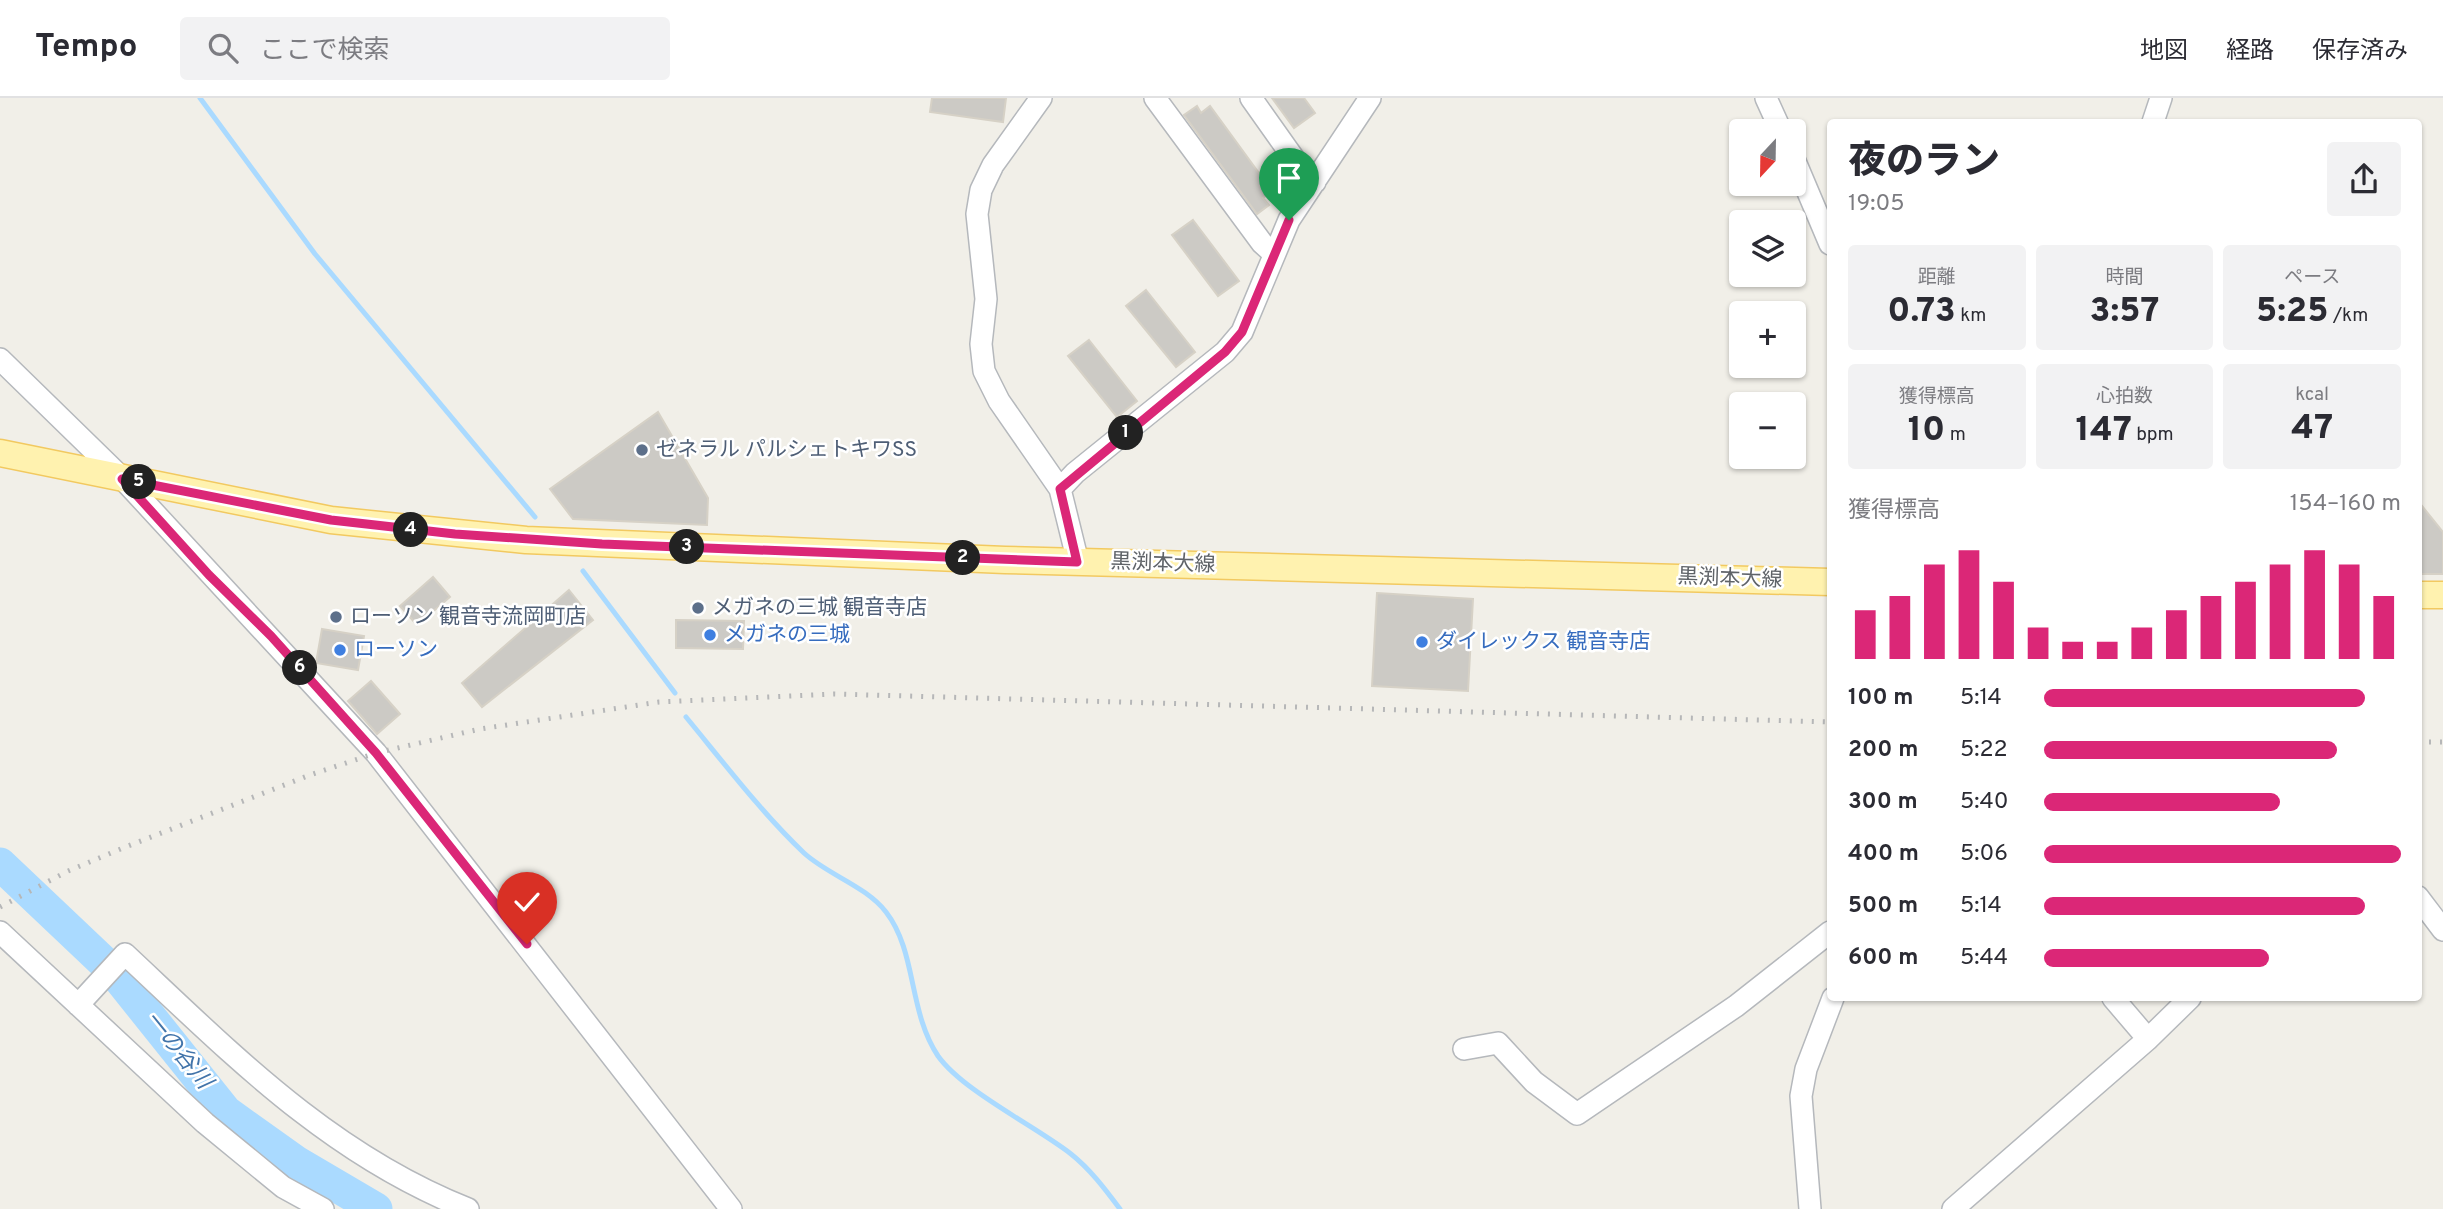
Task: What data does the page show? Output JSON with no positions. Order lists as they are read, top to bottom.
{
  "streets": {
    "main road": ["黒渕本大線"]
  },
  "water": ["一の谷川"],
  "places": [
    "ゼネラル パルシェトキワSS",
    "メガネの三城 観音寺店",
    "ローソン 観音寺流岡町店",
    "メガネの三城",
    "ダイレックス 観音寺店",
    "ローソン"
  ],
  "north": "bottom",
  "page": {
    "header": "Tempo",
    "search": "ここで検索",
    "nav": ["地図", "経路", "保存済み"],
    "map_buttons": ["+", "−"],
    "heading": ["夜のラン", "19:05"],
    "stats": [
      ["距離", "0.73 km"],
      ["時間", "3:57"],
      ["ペース", "5:25 /km"],
      ["獲得標高", "10 m"],
      ["心拍数", "147 bpm"],
      ["kcal", "47"]
    ],
    "pins": [
      "1",
      "5",
      "4",
      "3",
      "2",
      "6"
    ],
    "chart": ["獲得標高", "154–160 m"],
    "list": [
      {
        "name": "100 m",
        "note": "5:14"
      },
      {
        "name": "200 m",
        "note": "5:22"
      },
      {
        "name": "300 m",
        "note": "5:40"
      },
      {
        "name": "400 m",
        "note": "5:06"
      },
      {
        "name": "500 m",
        "note": "5:14"
      },
      {
        "name": "600 m",
        "note": "5:44"
      }
    ]
  }
}
